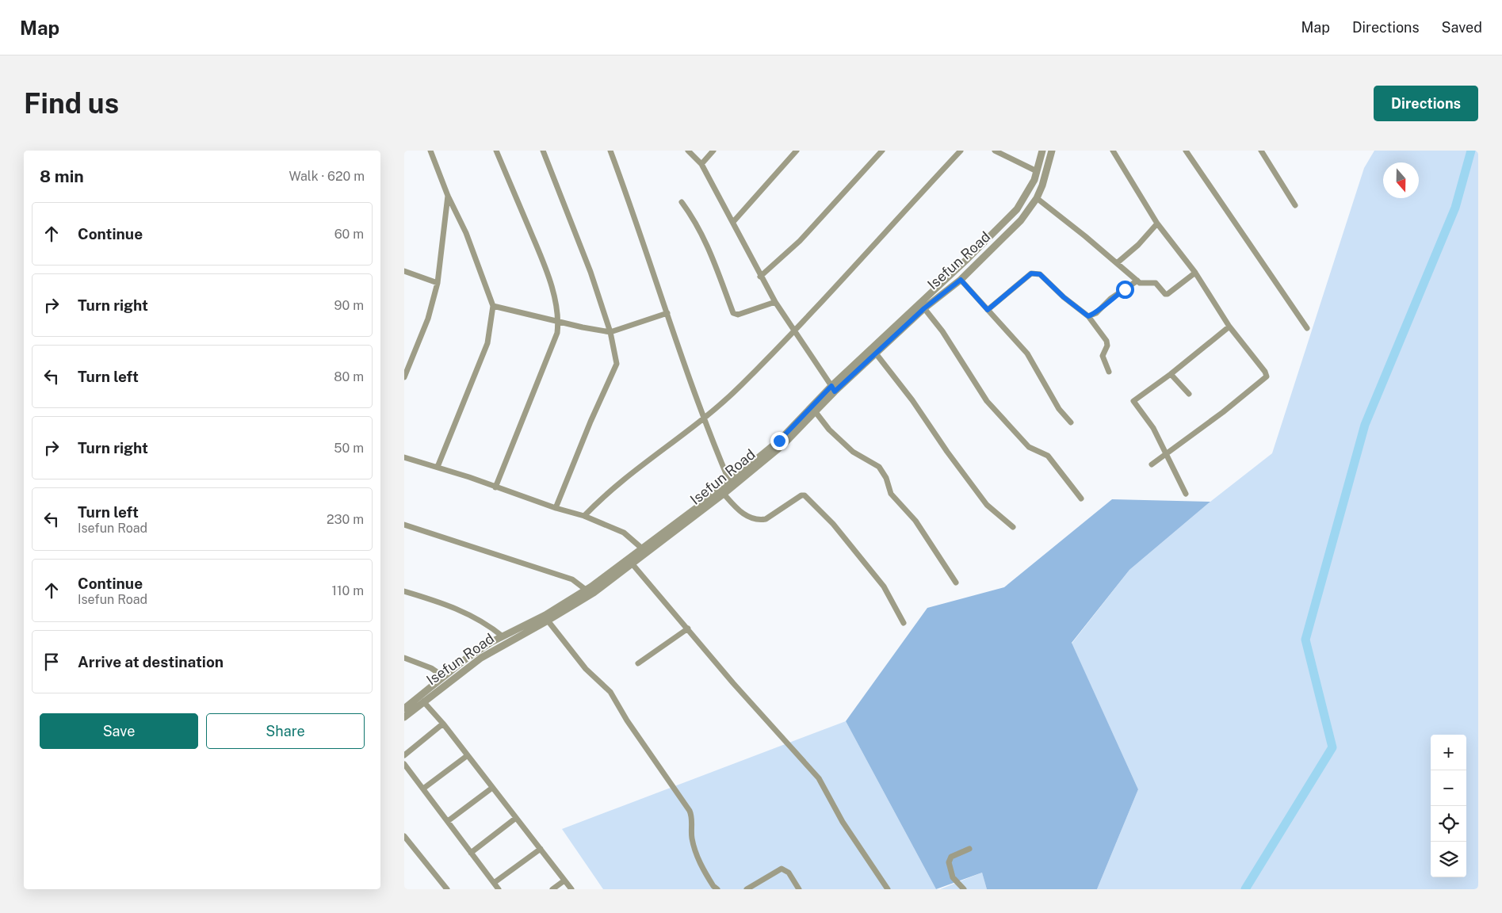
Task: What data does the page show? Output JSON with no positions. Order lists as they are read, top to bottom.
{
  "streets": {
    "street": ["Isefun Road"]
  },
  "north": "bottom",
  "page": {
    "header": "Map",
    "nav": ["Map", "Directions", "Saved"],
    "buttons": [
      "Directions",
      ["Save", "Share"]
    ],
    "title": "Find us",
    "heading": ["8 min", "Walk · 620 m"],
    "list": [
      ["Continue", "60 m"],
      ["Turn right", "90 m"],
      ["Turn left", "80 m"],
      ["Turn right", "50 m"],
      ["Turn left", "Isefun Road", "230 m"],
      ["Continue", "Isefun Road", "110 m"],
      "Arrive at destination"
    ],
    "map_buttons": ["+", "−"]
  }
}
